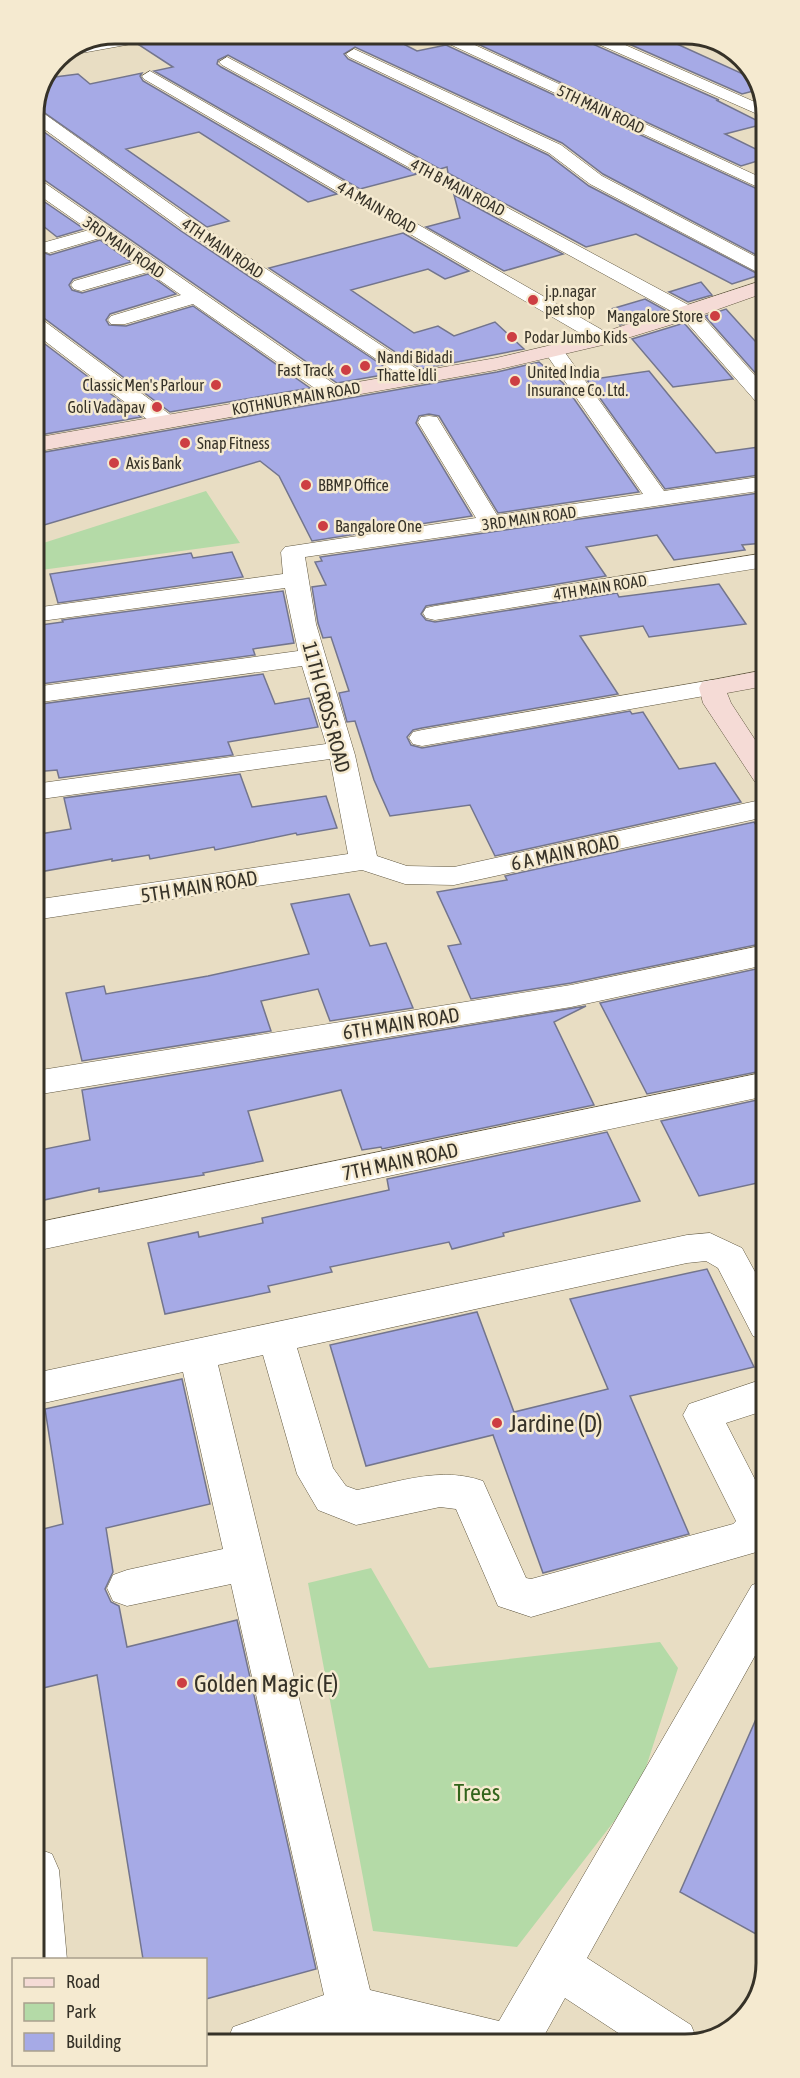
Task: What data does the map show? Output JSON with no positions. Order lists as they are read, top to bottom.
{
  "streets": {
    "main road": ["KOTHNUR MAIN ROAD"],
    "street": [
      "5TH MAIN ROAD",
      "4TH B MAIN ROAD",
      "4 A MAIN ROAD",
      "3RD MAIN ROAD",
      "4TH MAIN ROAD",
      "11TH CROSS ROAD",
      "6 A MAIN ROAD",
      "6TH MAIN ROAD",
      "7TH MAIN ROAD"
    ]
  },
  "crossings": [
    ["5TH MAIN ROAD", "11TH CROSS ROAD"],
    ["5TH MAIN ROAD", "6 A MAIN ROAD"],
    ["4TH B MAIN ROAD", "KOTHNUR MAIN ROAD"],
    ["4 A MAIN ROAD", "KOTHNUR MAIN ROAD"],
    ["3RD MAIN ROAD", "KOTHNUR MAIN ROAD"],
    ["3RD MAIN ROAD", "11TH CROSS ROAD"],
    ["4TH MAIN ROAD", "KOTHNUR MAIN ROAD"],
    ["11TH CROSS ROAD", "6 A MAIN ROAD"]
  ],
  "parks": ["Trees"],
  "places": [
    "j.p.nagar pet shop",
    "Mangalore Store",
    "Podar Jumbo Kids",
    "Nandi Bidadi Thatte Idli",
    "Fast Track",
    "United India Insurance Co. Ltd.",
    "Classic Men's Parlour",
    "Goli Vadapav",
    "Snap Fitness",
    "Axis Bank",
    "BBMP Office",
    "Bangalore One",
    "Jardine (D)",
    "Golden Magic (E)"
  ],
  "legend": ["Road", "Park", "Building"]
}
